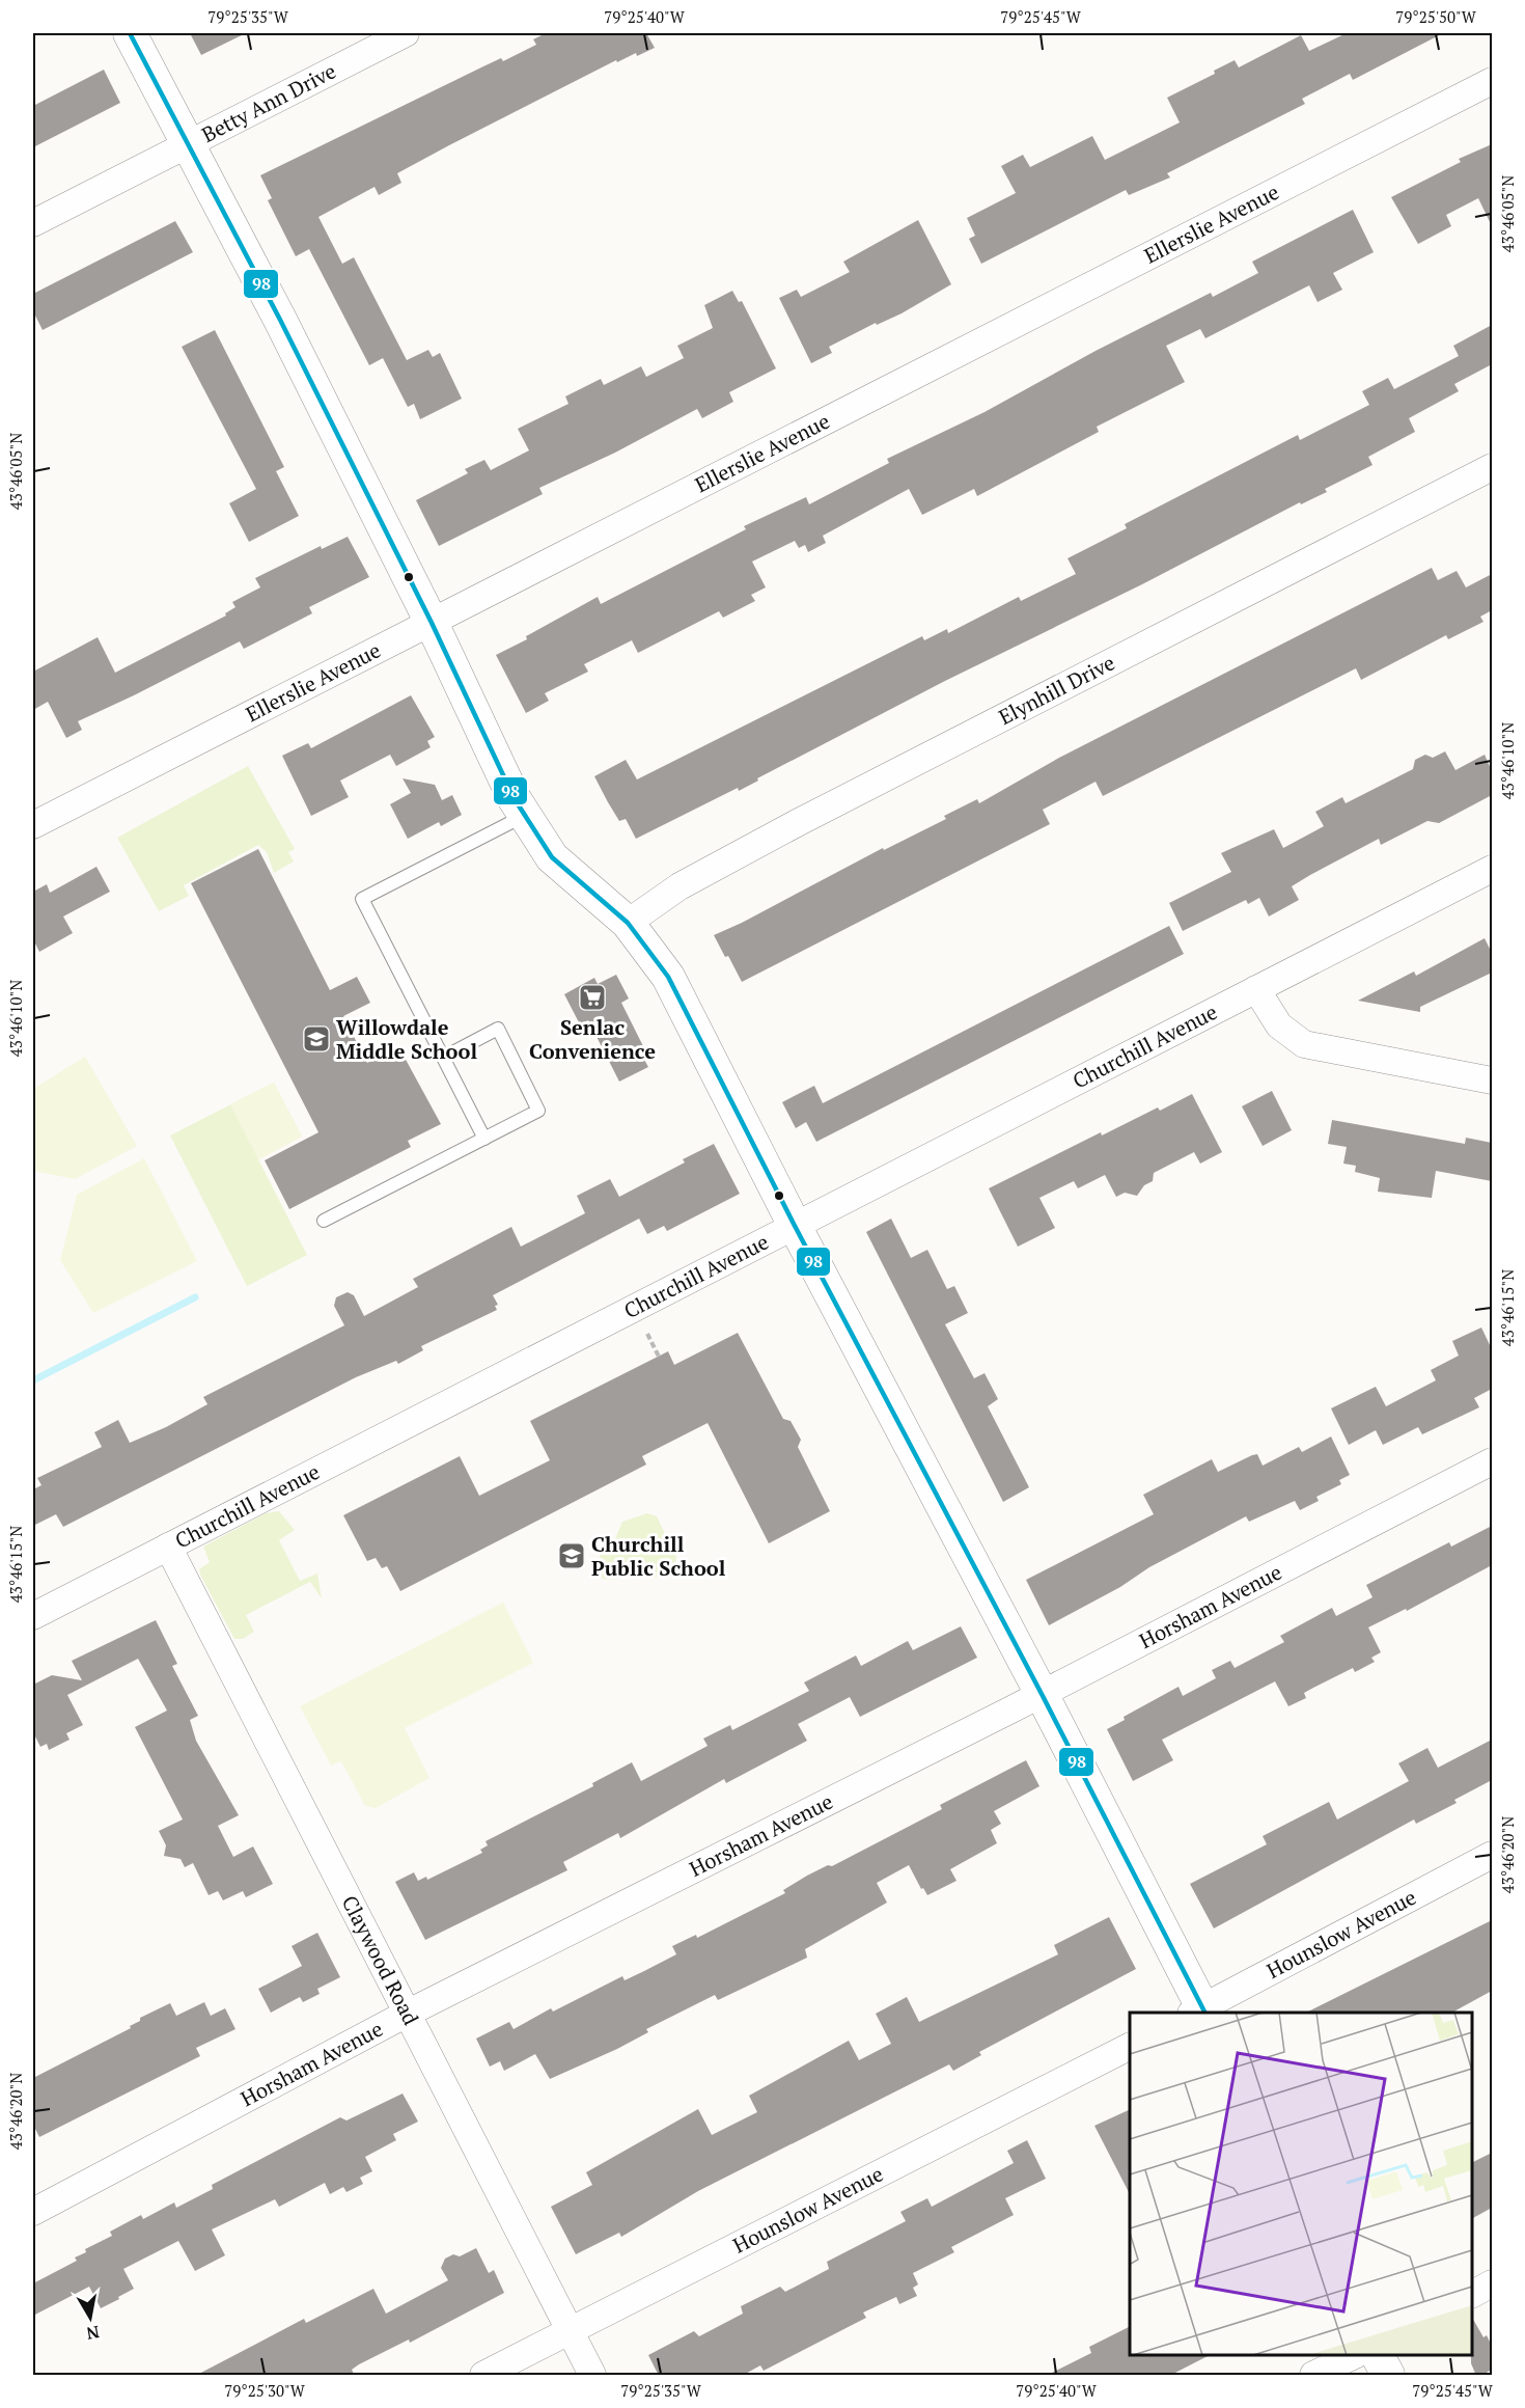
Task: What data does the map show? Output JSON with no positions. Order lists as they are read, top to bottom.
{
  "streets": {
    "street": [
      "Betty Ann Drive",
      "Ellerslie Avenue",
      "Elynhill Drive",
      "Churchill Avenue",
      "Horsham Avenue",
      "Hounslow Avenue",
      "Claywood Road"
    ]
  },
  "crossings": [
    ["Churchill Avenue", "Claywood Road"],
    ["Horsham Avenue", "Claywood Road"],
    ["Hounslow Avenue", "Claywood Road"]
  ],
  "places": {
    "supermarket": ["Senlac Convenience"],
    "school or university": ["Willowdale Middle School", "Churchill Public School"]
  },
  "lines": ["transit line 98"],
  "north": "bottom",
  "coordinates": [
    "79°25'35\"W",
    "79°25'40\"W",
    "79°25'45\"W",
    "79°25'50\"W",
    "43°46'05\"N",
    "43°46'10\"N",
    "43°46'15\"N",
    "43°46'20\"N",
    "79°25'30\"W"
  ]
}
